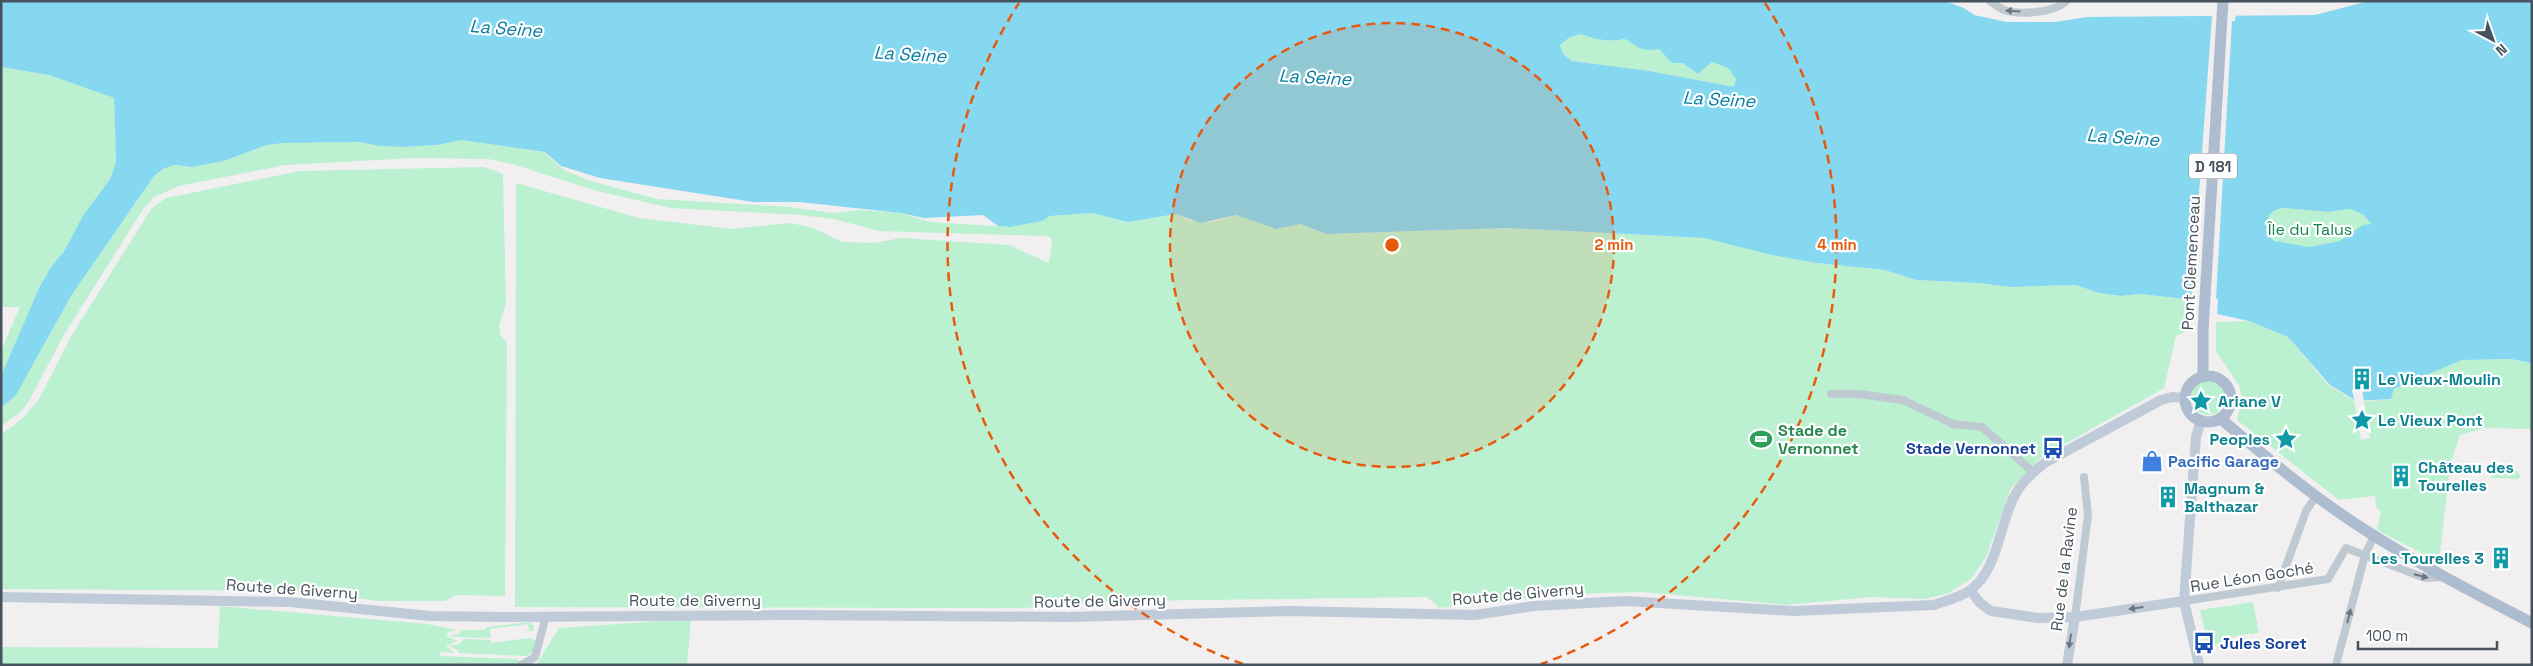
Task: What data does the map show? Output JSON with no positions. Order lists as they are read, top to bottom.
{
  "streets": {
    "main road": [
      "D 181",
      "Pont Clemenceau",
      "Rue de la Ravine",
      "Route de Giverny"
    ],
    "street": ["Rue Léon Goché"]
  },
  "water": ["La Seine"],
  "parks": ["Île du Talus"],
  "places": {
    "building": [
      "Le Vieux-Moulin",
      "Château des Tourelles",
      "Magnum & Balthazar",
      "Les Tourelles 3"
    ],
    "place": ["Ariane V", "Le Vieux Pont", "Peoples"],
    "sports": ["Stade de Vernonnet"],
    "bus stop": ["Stade Vernonnet", "Jules Soret"],
    "shop": ["Pacific Garage"]
  },
  "scale_bar": "100 m",
  "north": "bottom right",
  "rings": ["2 min", "4 min"]
}
